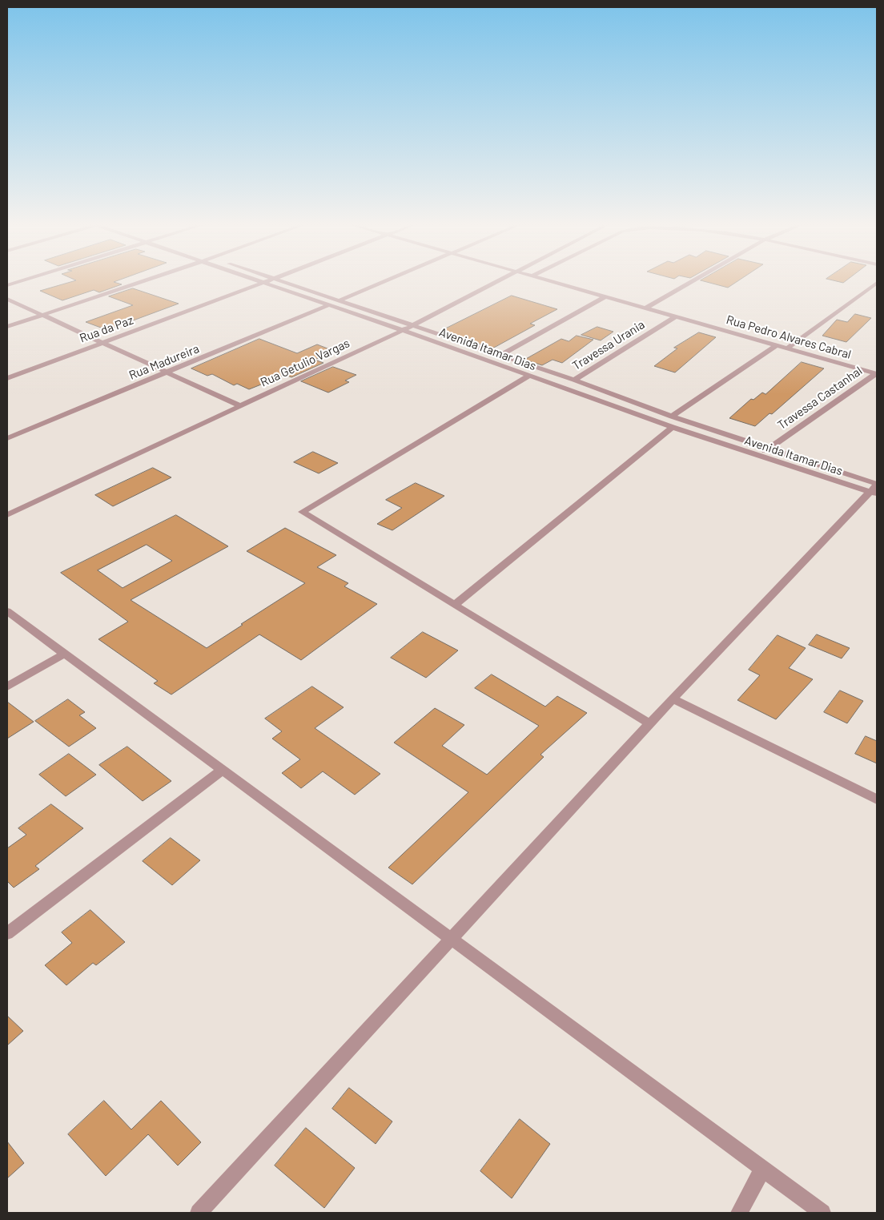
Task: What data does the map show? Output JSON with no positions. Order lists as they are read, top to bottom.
{
  "streets": {
    "street": [
      "Rua da Paz",
      "Rua Pedro Alvares Cabral",
      "Travessa Urania",
      "Avenida Itamar Dias",
      "Rua Madureira",
      "Rua Getulio Vargas",
      "Travessa Castanhal"
    ]
  },
  "crossings": [
    ["Rua da Paz", "Avenida Itamar Dias"],
    ["Rua Pedro Alvares Cabral", "Travessa Urania"],
    ["Rua Pedro Alvares Cabral", "Travessa Castanhal"],
    ["Travessa Urania", "Avenida Itamar Dias"],
    ["Avenida Itamar Dias", "Rua Madureira"],
    ["Avenida Itamar Dias", "Rua Getulio Vargas"],
    ["Avenida Itamar Dias", "Travessa Castanhal"]
  ]
}
